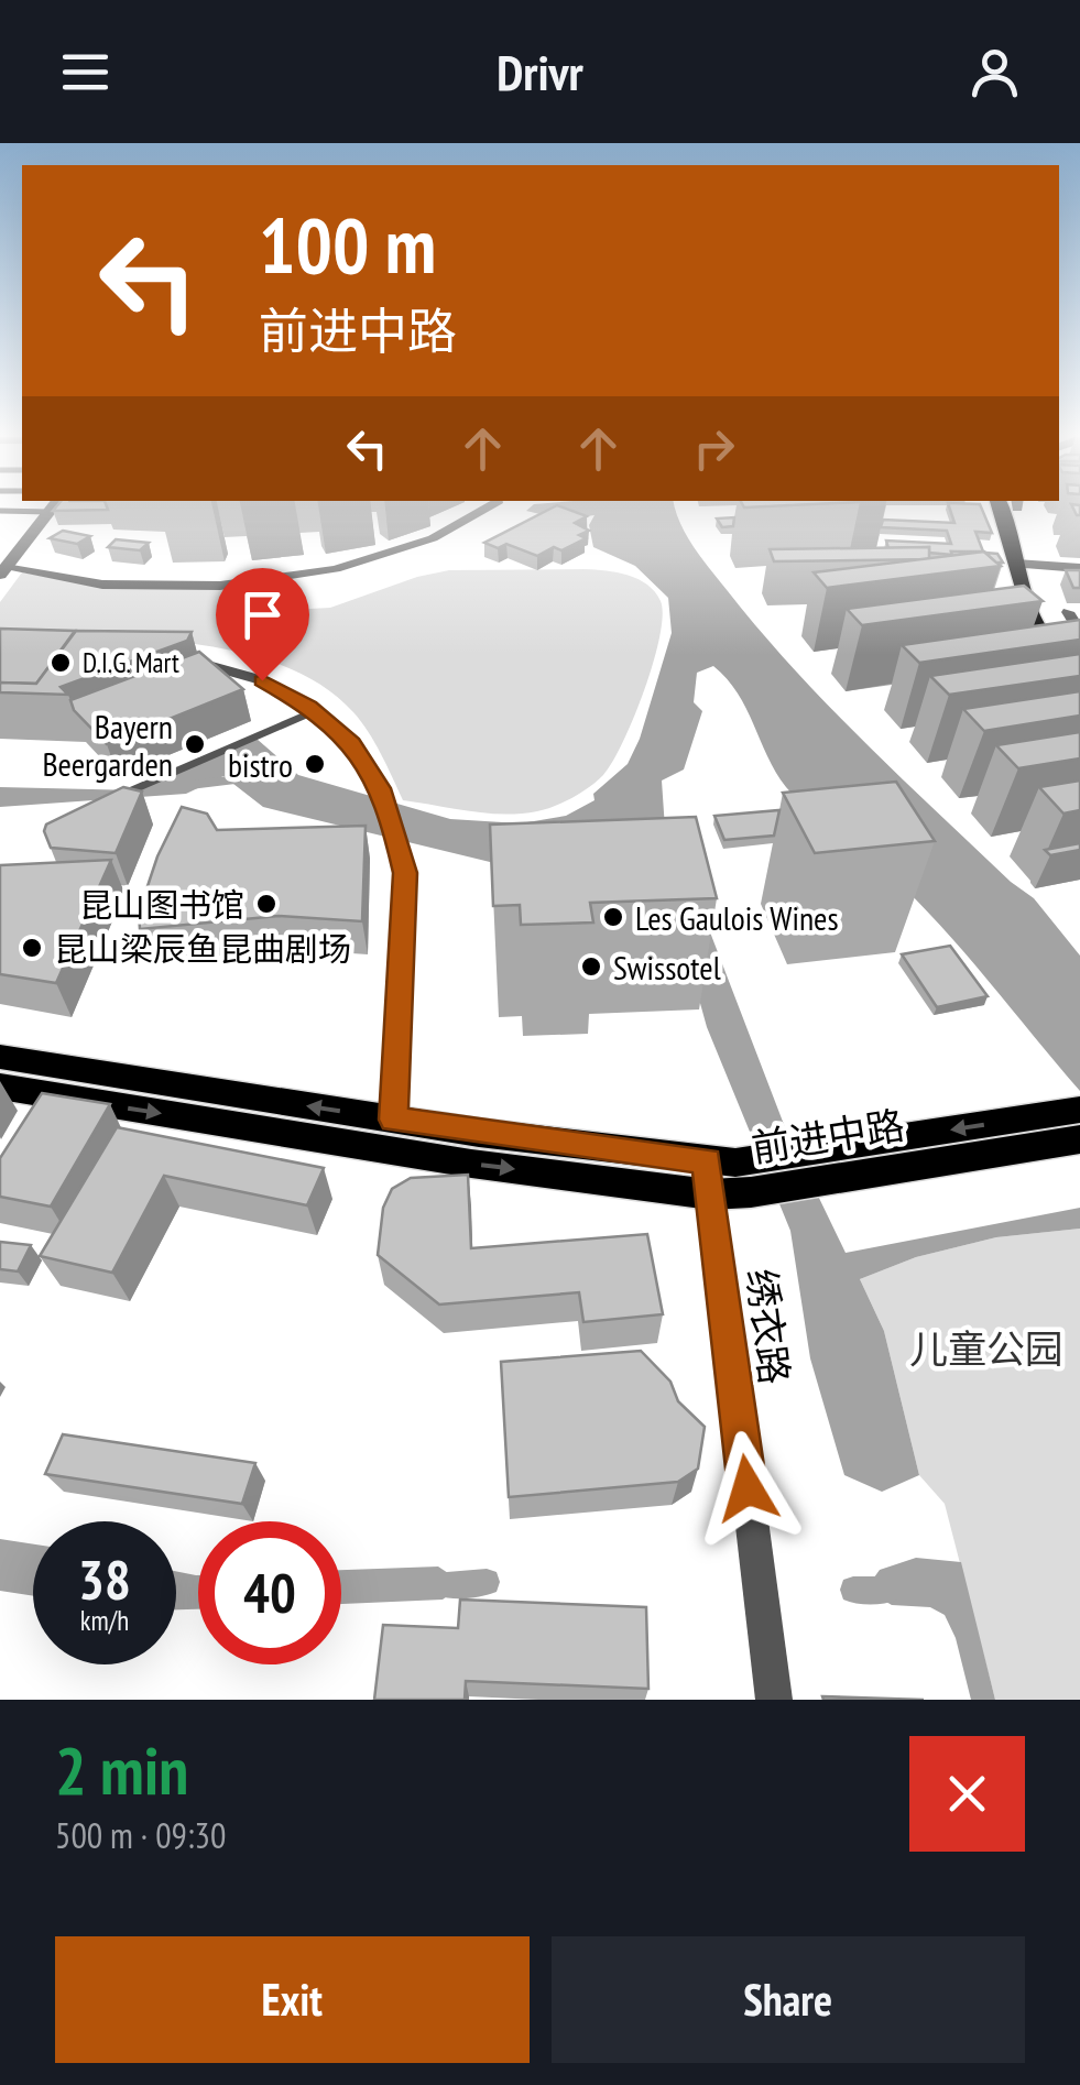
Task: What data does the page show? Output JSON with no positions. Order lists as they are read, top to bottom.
{
  "streets": {
    "main road": ["前进中路"],
    "street": ["绣衣路"]
  },
  "crossings": [
    ["前进中路", "绣衣路"]
  ],
  "parks": ["儿童公园"],
  "places": [
    "D.I.G. Mart",
    "Bayern Beergarden",
    "bistro",
    "昆山图书馆",
    "Les Gaulois Wines",
    "昆山梁辰鱼昆曲剧场",
    "Swissotel"
  ],
  "page": {
    "header": "Drivr",
    "turn": ["100 m", "前进中路"],
    "speed": "38 km/h",
    "limit": "40",
    "heading": ["2 min", "500 m · 09:30"],
    "buttons": ["Exit", "Share"]
  }
}
